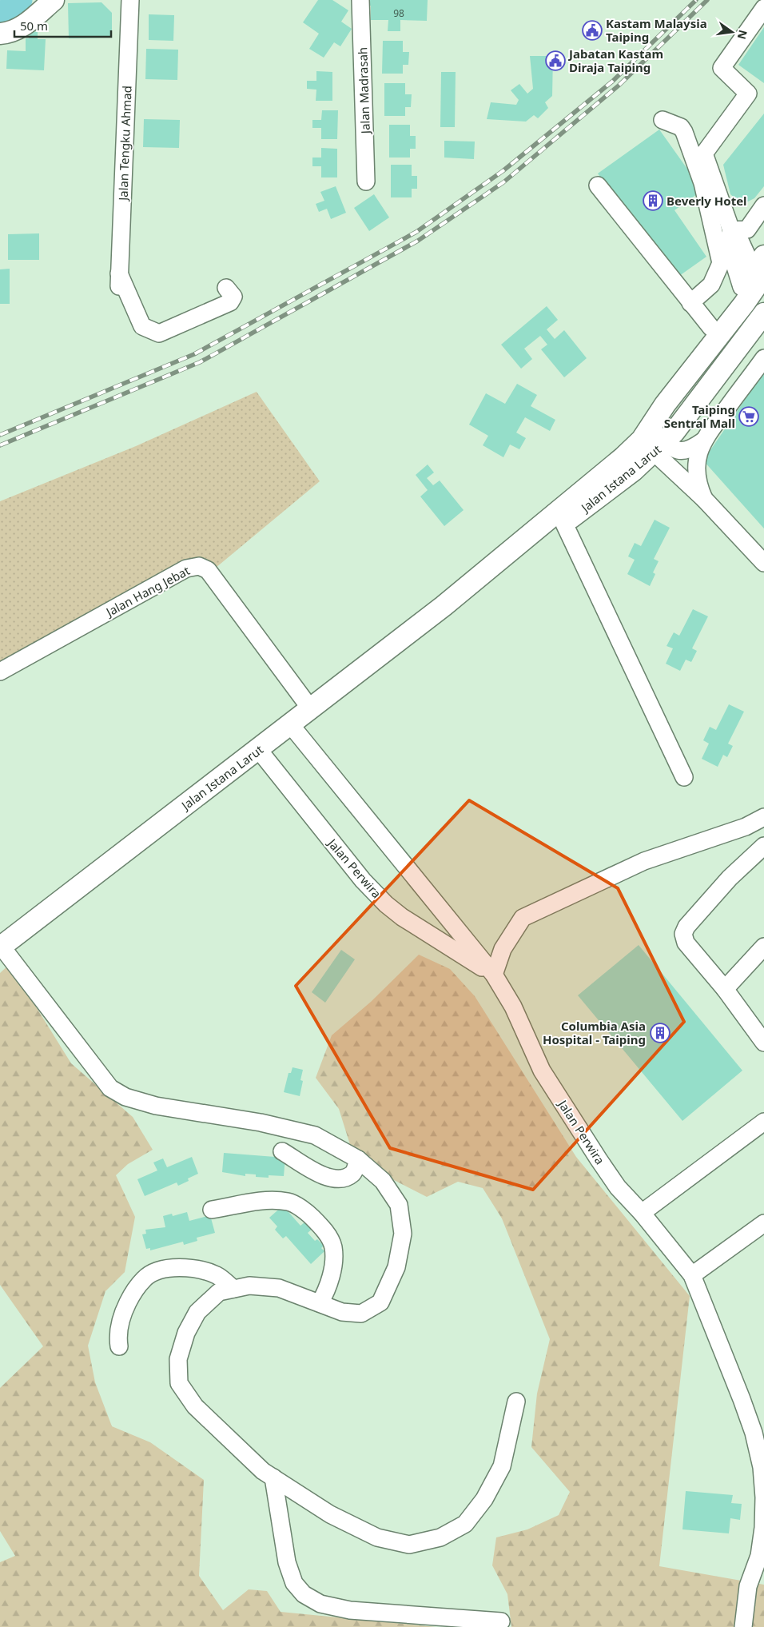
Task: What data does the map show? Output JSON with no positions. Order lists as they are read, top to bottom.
{
  "streets": {
    "main road": ["Jalan Istana Larut"],
    "street": [
      "Jalan Madrasah",
      "Jalan Tengku Ahmad",
      "Jalan Hang Jebat",
      "Jalan Perwira"
    ]
  },
  "crossings": [
    ["Jalan Istana Larut", "Jalan Hang Jebat"],
    ["Jalan Istana Larut", "Jalan Perwira"]
  ],
  "places": {
    "public building": ["Kastam Malaysia Taiping", "Jabatan Kastam Diraja Taiping"],
    "building": ["Beverly Hotel", "Columbia Asia Hospital - Taiping"],
    "supermarket": ["Taiping Sentral Mall"]
  },
  "house_numbers": ["98"],
  "scale_bar": "50 m",
  "north": "right"
}
